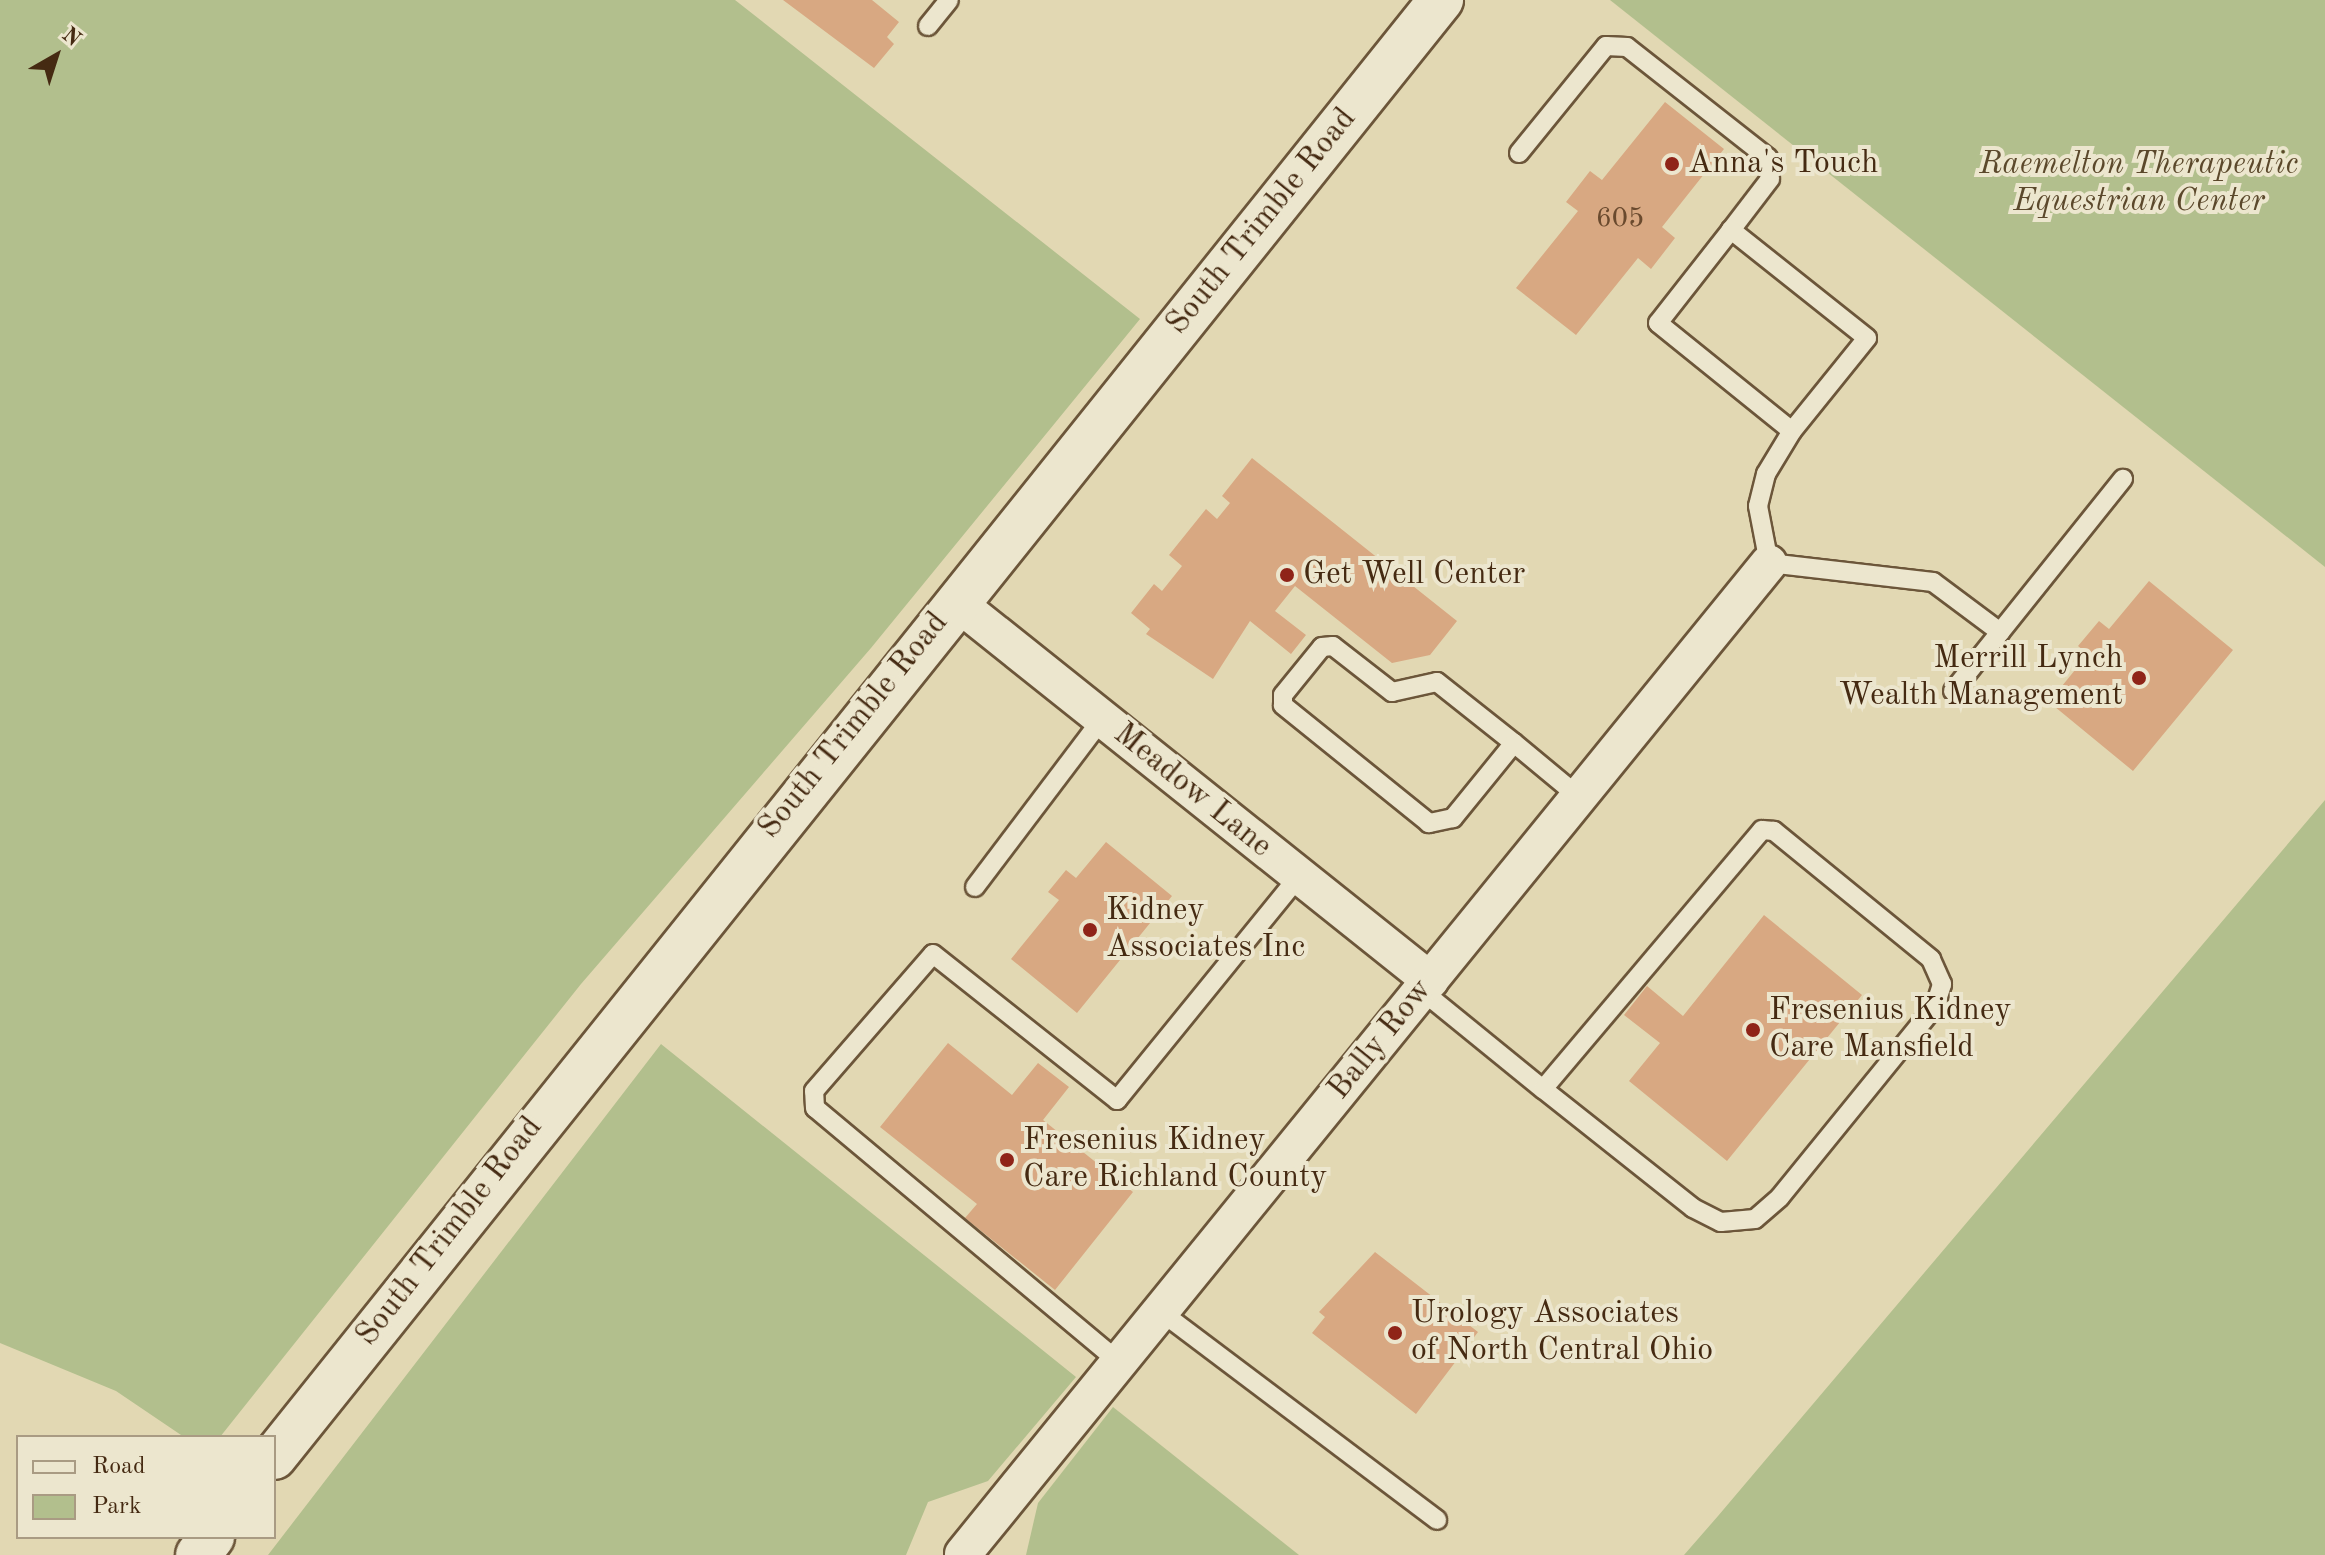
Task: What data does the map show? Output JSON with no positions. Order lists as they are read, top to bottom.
{
  "streets": {
    "main road": ["South Trimble Road"],
    "street": ["Meadow Lane", "Bally Row"]
  },
  "crossings": [
    ["South Trimble Road", "Meadow Lane"],
    ["Meadow Lane", "Bally Row"]
  ],
  "parks": ["Raemelton Therapeutic Equestrian Center"],
  "places": [
    "Anna's Touch",
    "Get Well Center",
    "Merrill Lynch Wealth Management",
    "Kidney Associates Inc",
    "Fresenius Kidney Care Mansfield",
    "Fresenius Kidney Care Richland County",
    "Urology Associates of North Central Ohio"
  ],
  "house_numbers": ["605"],
  "legend": ["Road", "Park"],
  "north": "top right"
}
